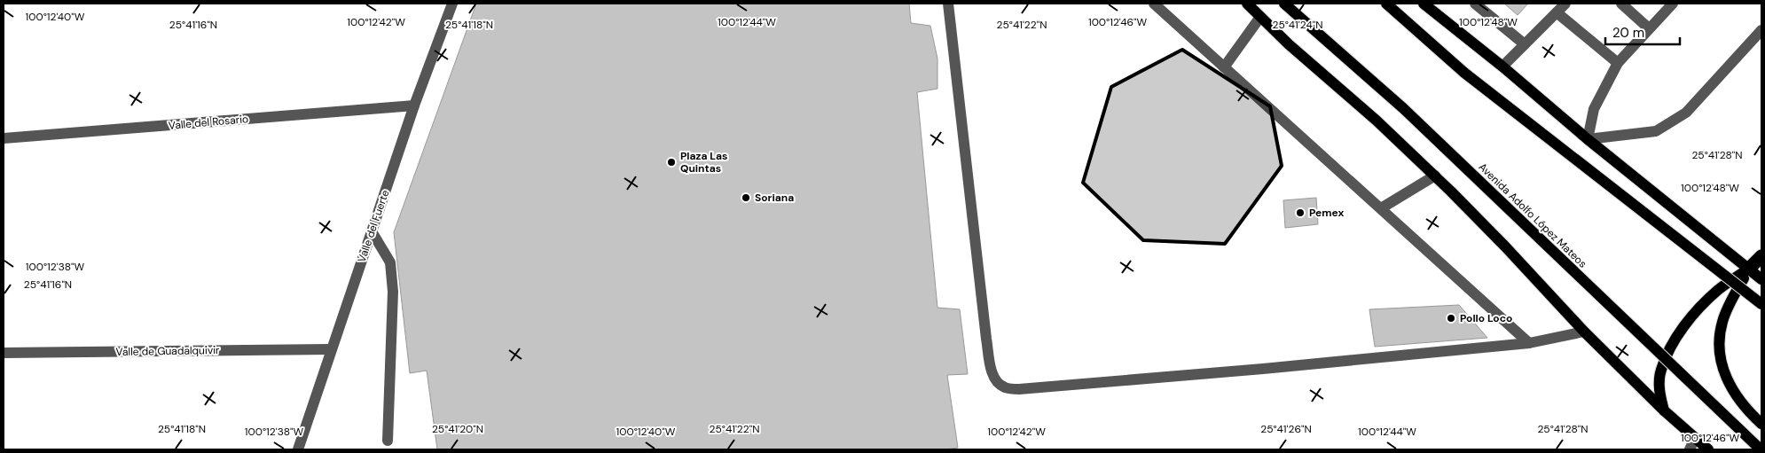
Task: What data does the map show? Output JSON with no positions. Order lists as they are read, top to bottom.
{
  "streets": {
    "main road": ["Avenida Adolfo López Mateos"],
    "street": ["Valle del Rosario", "Valle del Fuerte", "Valle de Guadalquivir"]
  },
  "crossings": [
    ["Valle del Rosario", "Valle del Fuerte"],
    ["Valle del Fuerte", "Valle de Guadalquivir"]
  ],
  "places": [
    "Plaza Las Quintas",
    "Soriana",
    "Pemex",
    "Pollo Loco"
  ],
  "scale_bar": "20 m",
  "coordinates": [
    "100°12'40\"W",
    "100°12'42\"W",
    "100°12'44\"W",
    "100°12'46\"W",
    "100°12'48\"W",
    "25°41'16\"N",
    "25°41'18\"N",
    "25°41'22\"N",
    "25°41'24\"N",
    "25°41'28\"N",
    "100°12'38\"W",
    "25°41'20\"N",
    "25°41'26\"N"
  ]
}
